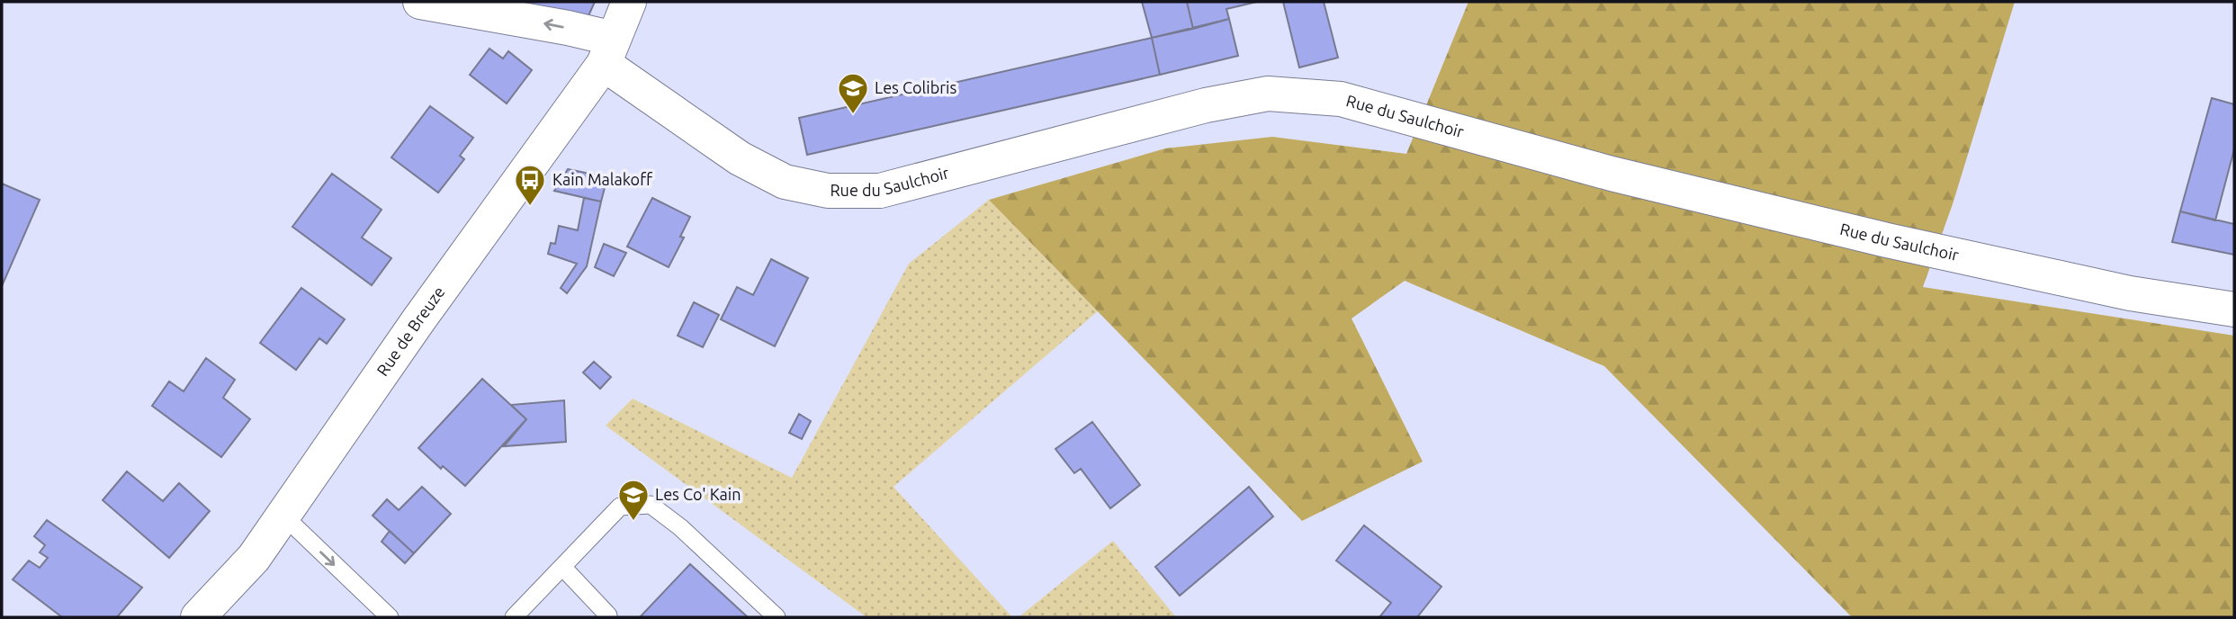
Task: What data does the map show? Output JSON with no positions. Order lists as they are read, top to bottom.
{
  "streets": {
    "street": ["Rue du Saulchoir", "Rue de Breuze"]
  },
  "crossings": [
    ["Rue du Saulchoir", "Rue de Breuze"]
  ],
  "places": {
    "school or university": ["Les Colibris", "Les Co' Kain"],
    "bus stop": ["Kain Malakoff"]
  }
}
